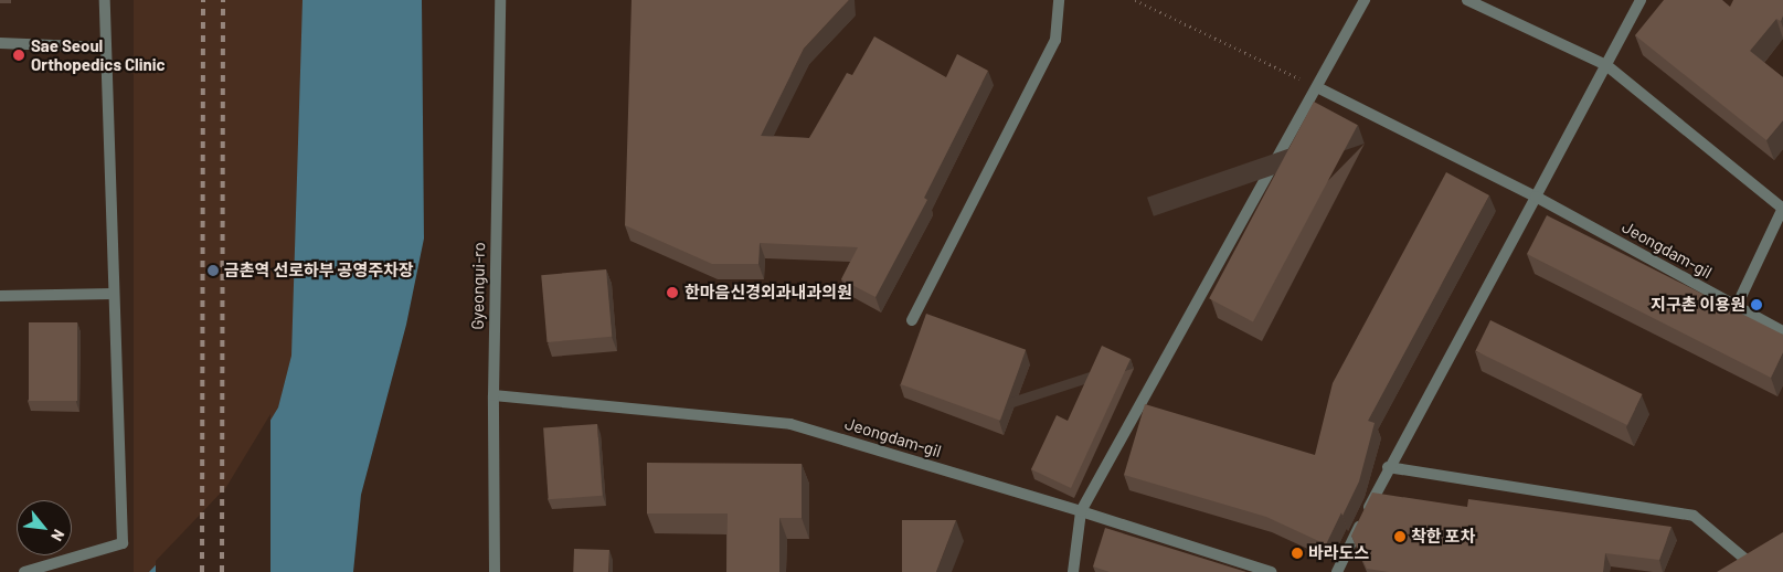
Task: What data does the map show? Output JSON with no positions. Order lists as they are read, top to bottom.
{
  "streets": {
    "street": ["Jeongdam-gil", "Gyeongui-ro"]
  },
  "crossings": [
    ["Jeongdam-gil", "Gyeongui-ro"]
  ],
  "places": [
    "Sae Seoul Orthopedics Clinic",
    "금촌역 선로하부 공영주차장",
    "한마음신경외과내과의원",
    "지구촌 이용원",
    "착한 포차",
    "바라도스"
  ],
  "north": "bottom right"
}
